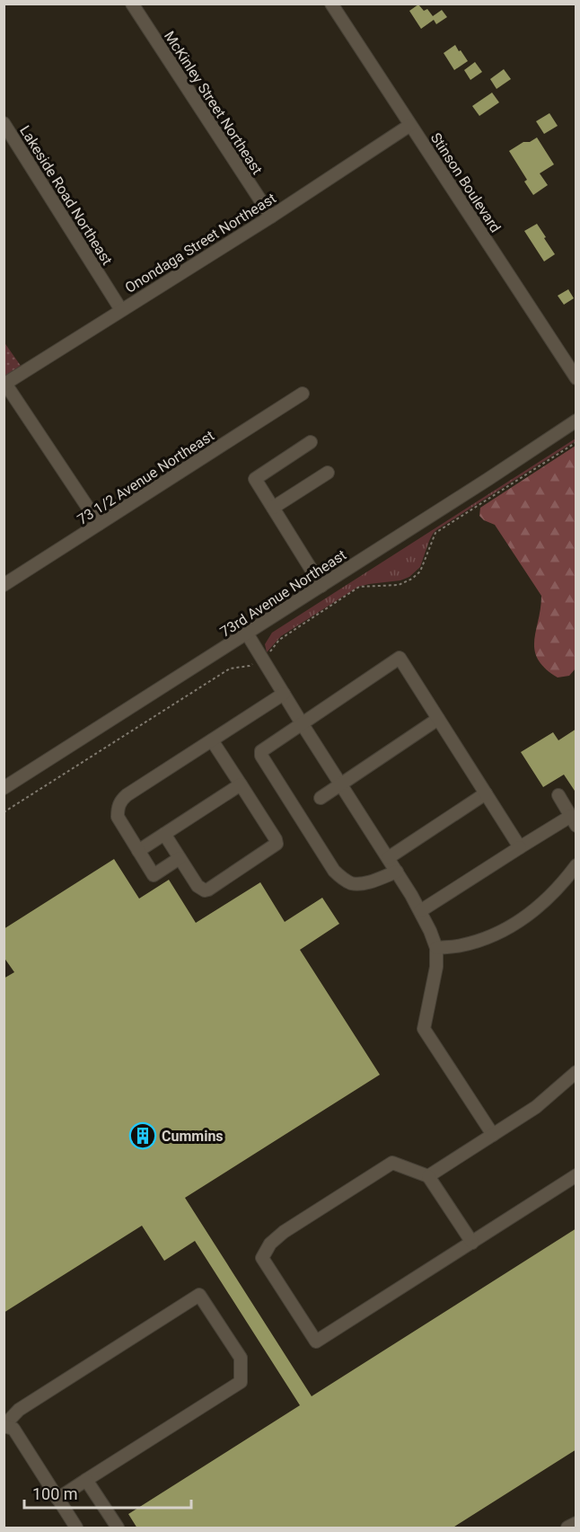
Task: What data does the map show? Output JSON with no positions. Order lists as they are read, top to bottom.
{
  "streets": {
    "street": [
      "McKinley Street Northeast",
      "Stinson Boulevard",
      "Lakeside Road Northeast",
      "Onondaga Street Northeast",
      "73 1/2 Avenue Northeast",
      "73rd Avenue Northeast"
    ]
  },
  "crossings": [
    ["McKinley Street Northeast", "Onondaga Street Northeast"],
    ["Stinson Boulevard", "Onondaga Street Northeast"],
    ["Lakeside Road Northeast", "Onondaga Street Northeast"]
  ],
  "places": {
    "building": ["Cummins"]
  },
  "scale_bar": "100 m"
}
